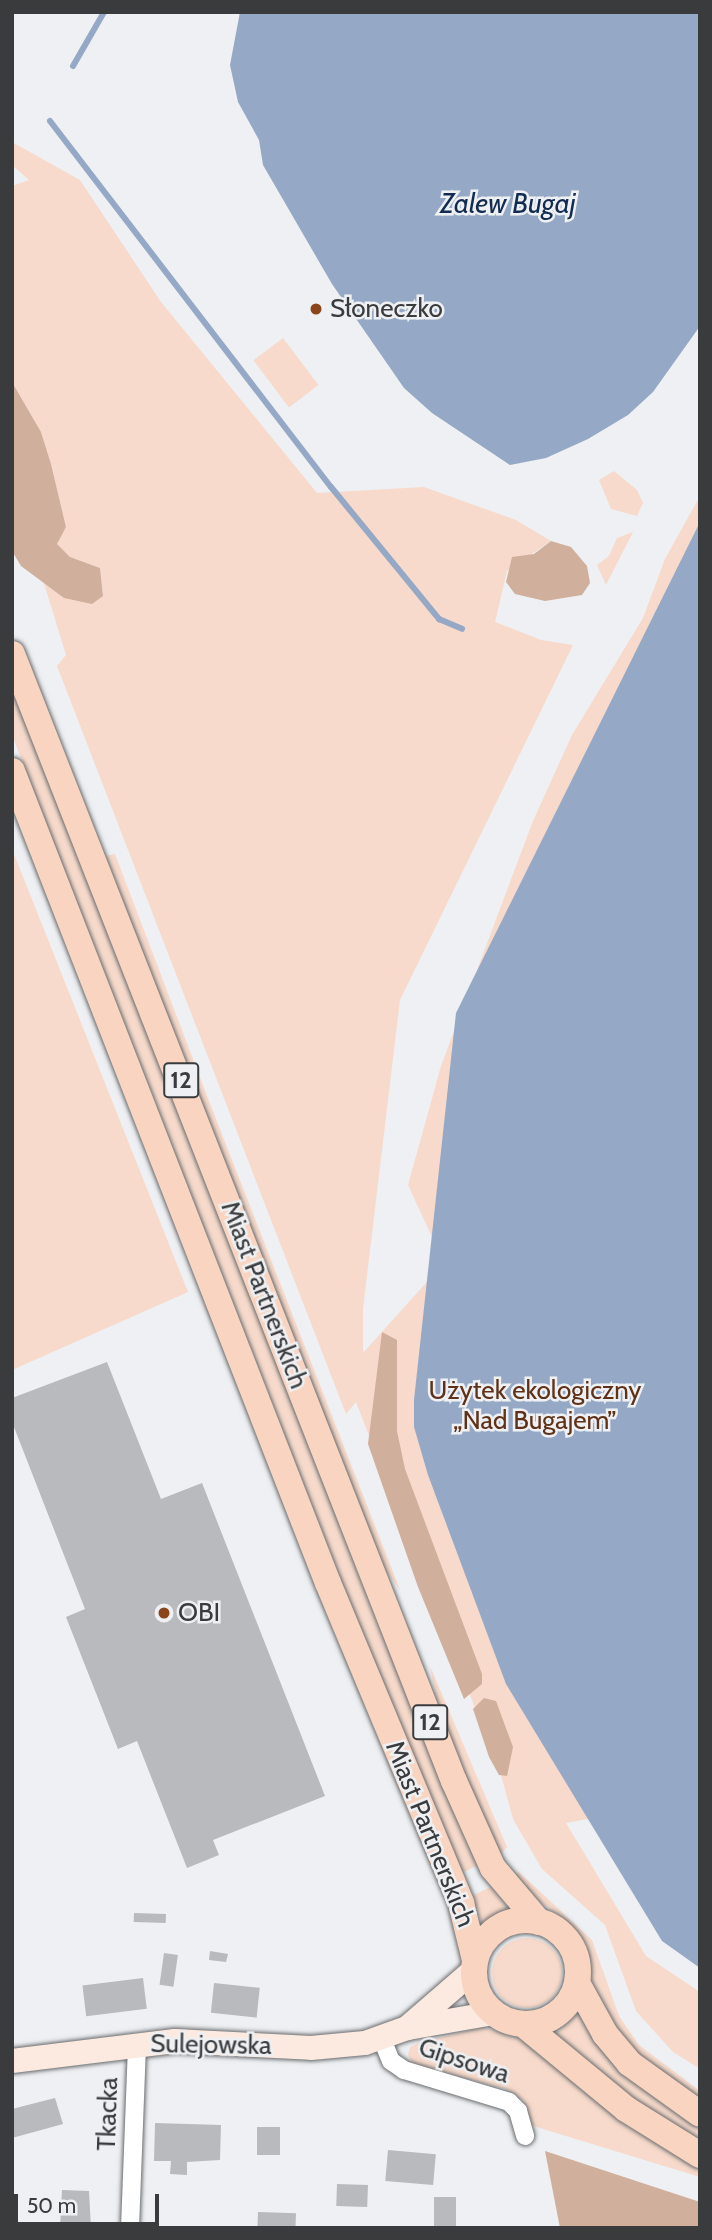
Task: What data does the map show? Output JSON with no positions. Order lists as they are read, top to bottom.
{
  "streets": {
    "main road": ["12", "Miast Partnerskich", "Sulejowska"],
    "street": ["Gipsowa", "Tkacka"]
  },
  "crossings": [
    ["12", "Miast Partnerskich"],
    ["12", "Sulejowska"],
    ["Miast Partnerskich", "Sulejowska"],
    ["Sulejowska", "Gipsowa"],
    ["Sulejowska", "Tkacka"]
  ],
  "water": ["Zalew Bugaj"],
  "parks": ["Użytek ekologiczny „Nad Bugajem”"],
  "places": ["Słoneczko", "OBI"],
  "scale_bar": "50 m"
}
